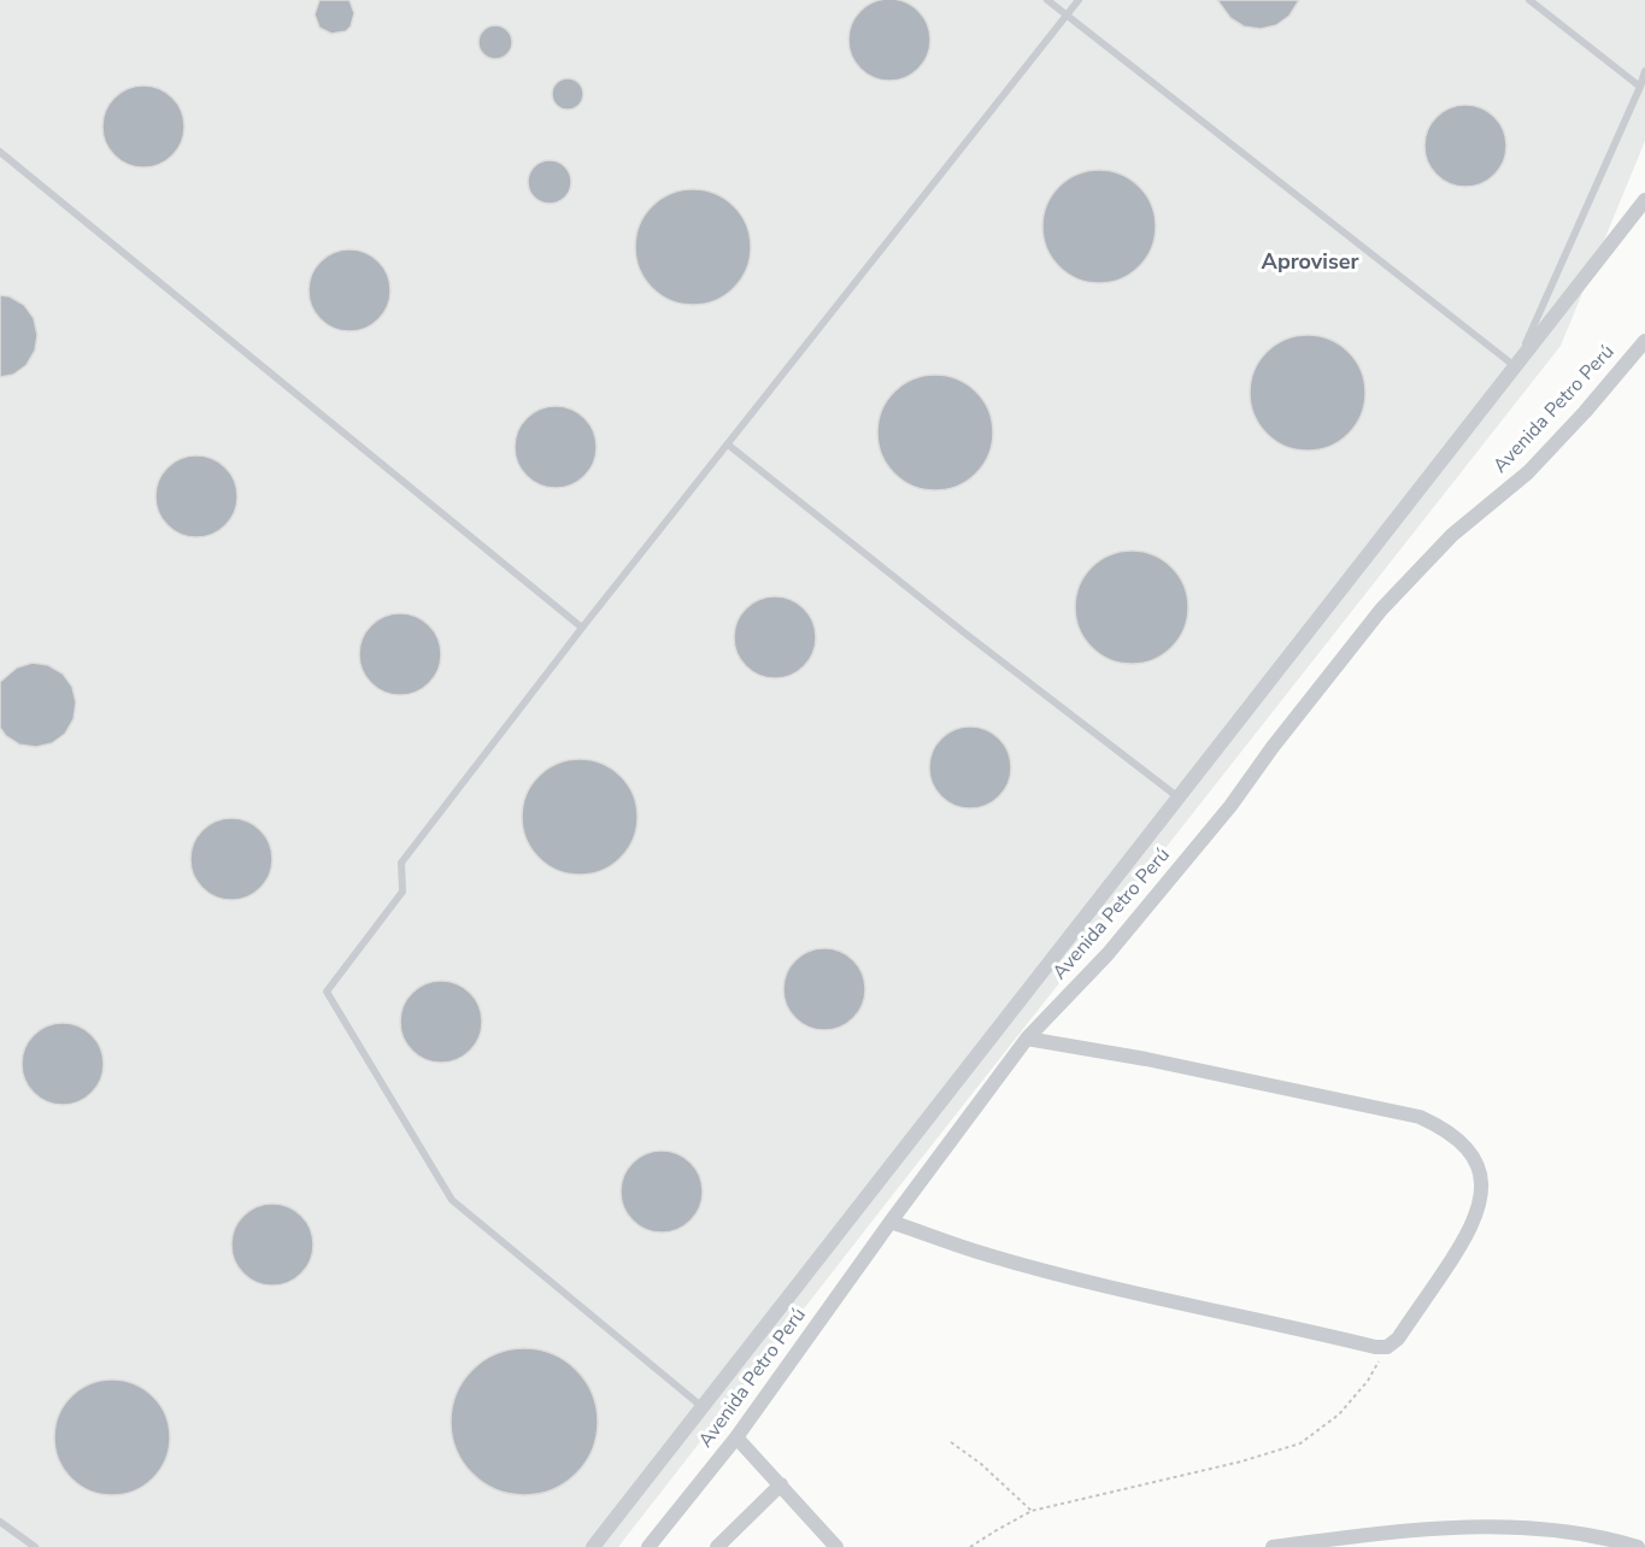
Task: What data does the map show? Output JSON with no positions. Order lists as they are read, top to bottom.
{
  "streets": {
    "street": ["Avenida Petro Perú"]
  },
  "districts": ["Aproviser"]
}
